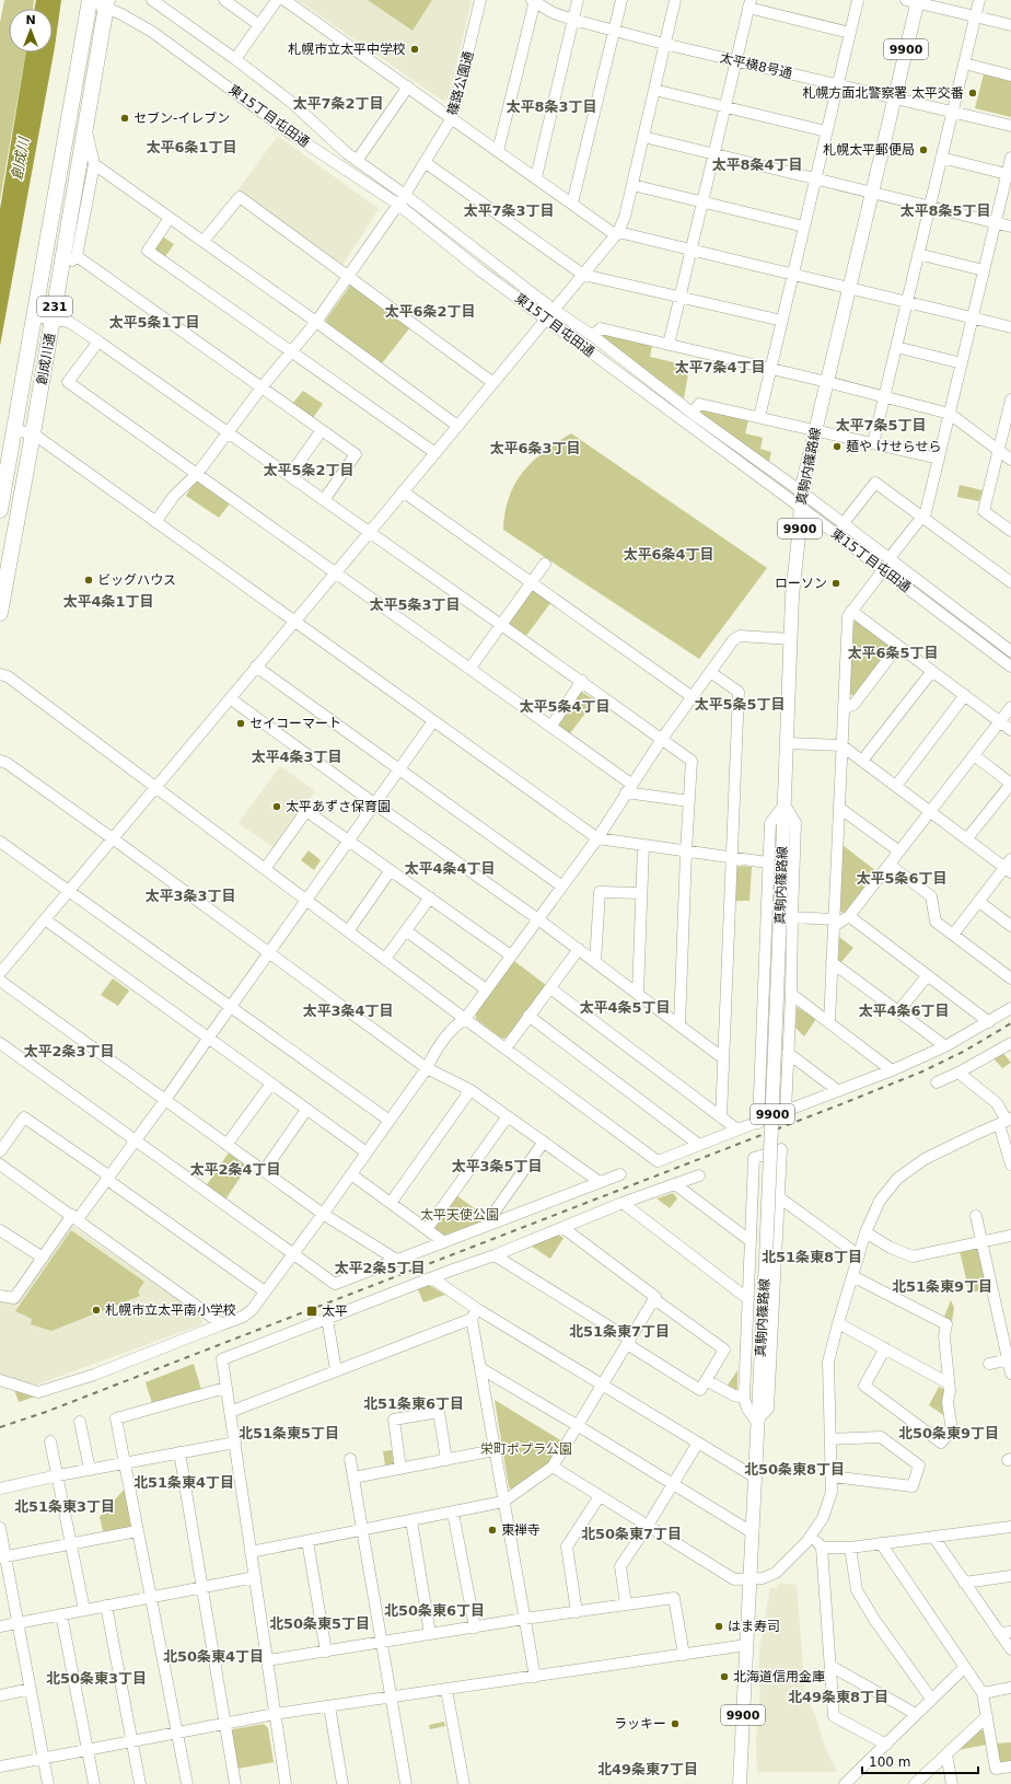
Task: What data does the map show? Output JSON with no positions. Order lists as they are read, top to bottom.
{
  "streets": {
    "highway": ["231", "創成川通"],
    "main road": ["9900", "真駒内篠路線"],
    "street": ["太平横8号通", "篠路公園通", "東15丁目屯田通"]
  },
  "crossings": [
    ["太平横8号通", "真駒内篠路線"],
    ["篠路公園通", "東15丁目屯田通"],
    ["東15丁目屯田通", "創成川通"],
    ["東15丁目屯田通", "真駒内篠路線"]
  ],
  "districts": [
    "太平7条2丁目",
    "太平8条3丁目",
    "太平6条1丁目",
    "太平8条4丁目",
    "太平7条3丁目",
    "太平8条5丁目",
    "太平6条2丁目",
    "太平5条1丁目",
    "太平7条4丁目",
    "太平7条5丁目",
    "太平6条3丁目",
    "太平5条2丁目",
    "太平6条4丁目",
    "太平4条1丁目",
    "太平5条3丁目",
    "太平6条5丁目",
    "太平5条5丁目",
    "太平5条4丁目",
    "太平4条3丁目",
    "太平4条4丁目",
    "太平5条6丁目",
    "太平3条3丁目",
    "太平4条5丁目",
    "太平3条4丁目",
    "太平4条6丁目",
    "太平2条3丁目",
    "太平3条5丁目",
    "太平2条4丁目",
    "北51条東8丁目",
    "太平2条5丁目",
    "北51条東9丁目",
    "北51条東7丁目",
    "北51条東6丁目",
    "北51条東5丁目",
    "北50条東9丁目",
    "北50条東8丁目",
    "北51条東4丁目",
    "北51条東3丁目",
    "北50条東7丁目",
    "北50条東6丁目",
    "北50条東5丁目",
    "北50条東4丁目",
    "北50条東3丁目",
    "北49条東8丁目",
    "北49条東7丁目"
  ],
  "water": ["創成川"],
  "parks": ["太平天使公園", "栄町ポプラ公園"],
  "places": {
    "other": [
      "札幌市立太平中学校",
      "札幌方面北警察署 太平交番",
      "セブン-イレブン",
      "札幌太平郵便局",
      "麺や けせらせら",
      "ビッグハウス",
      "ローソン",
      "セイコーマート",
      "太平あずさ保育園",
      "札幌市立太平南小学校",
      "東禅寺",
      "はま寿司",
      "北海道信用金庫",
      "ラッキー"
    ],
    "transit": ["太平"]
  },
  "scale_bar": "100 m",
  "north": "top"
}
